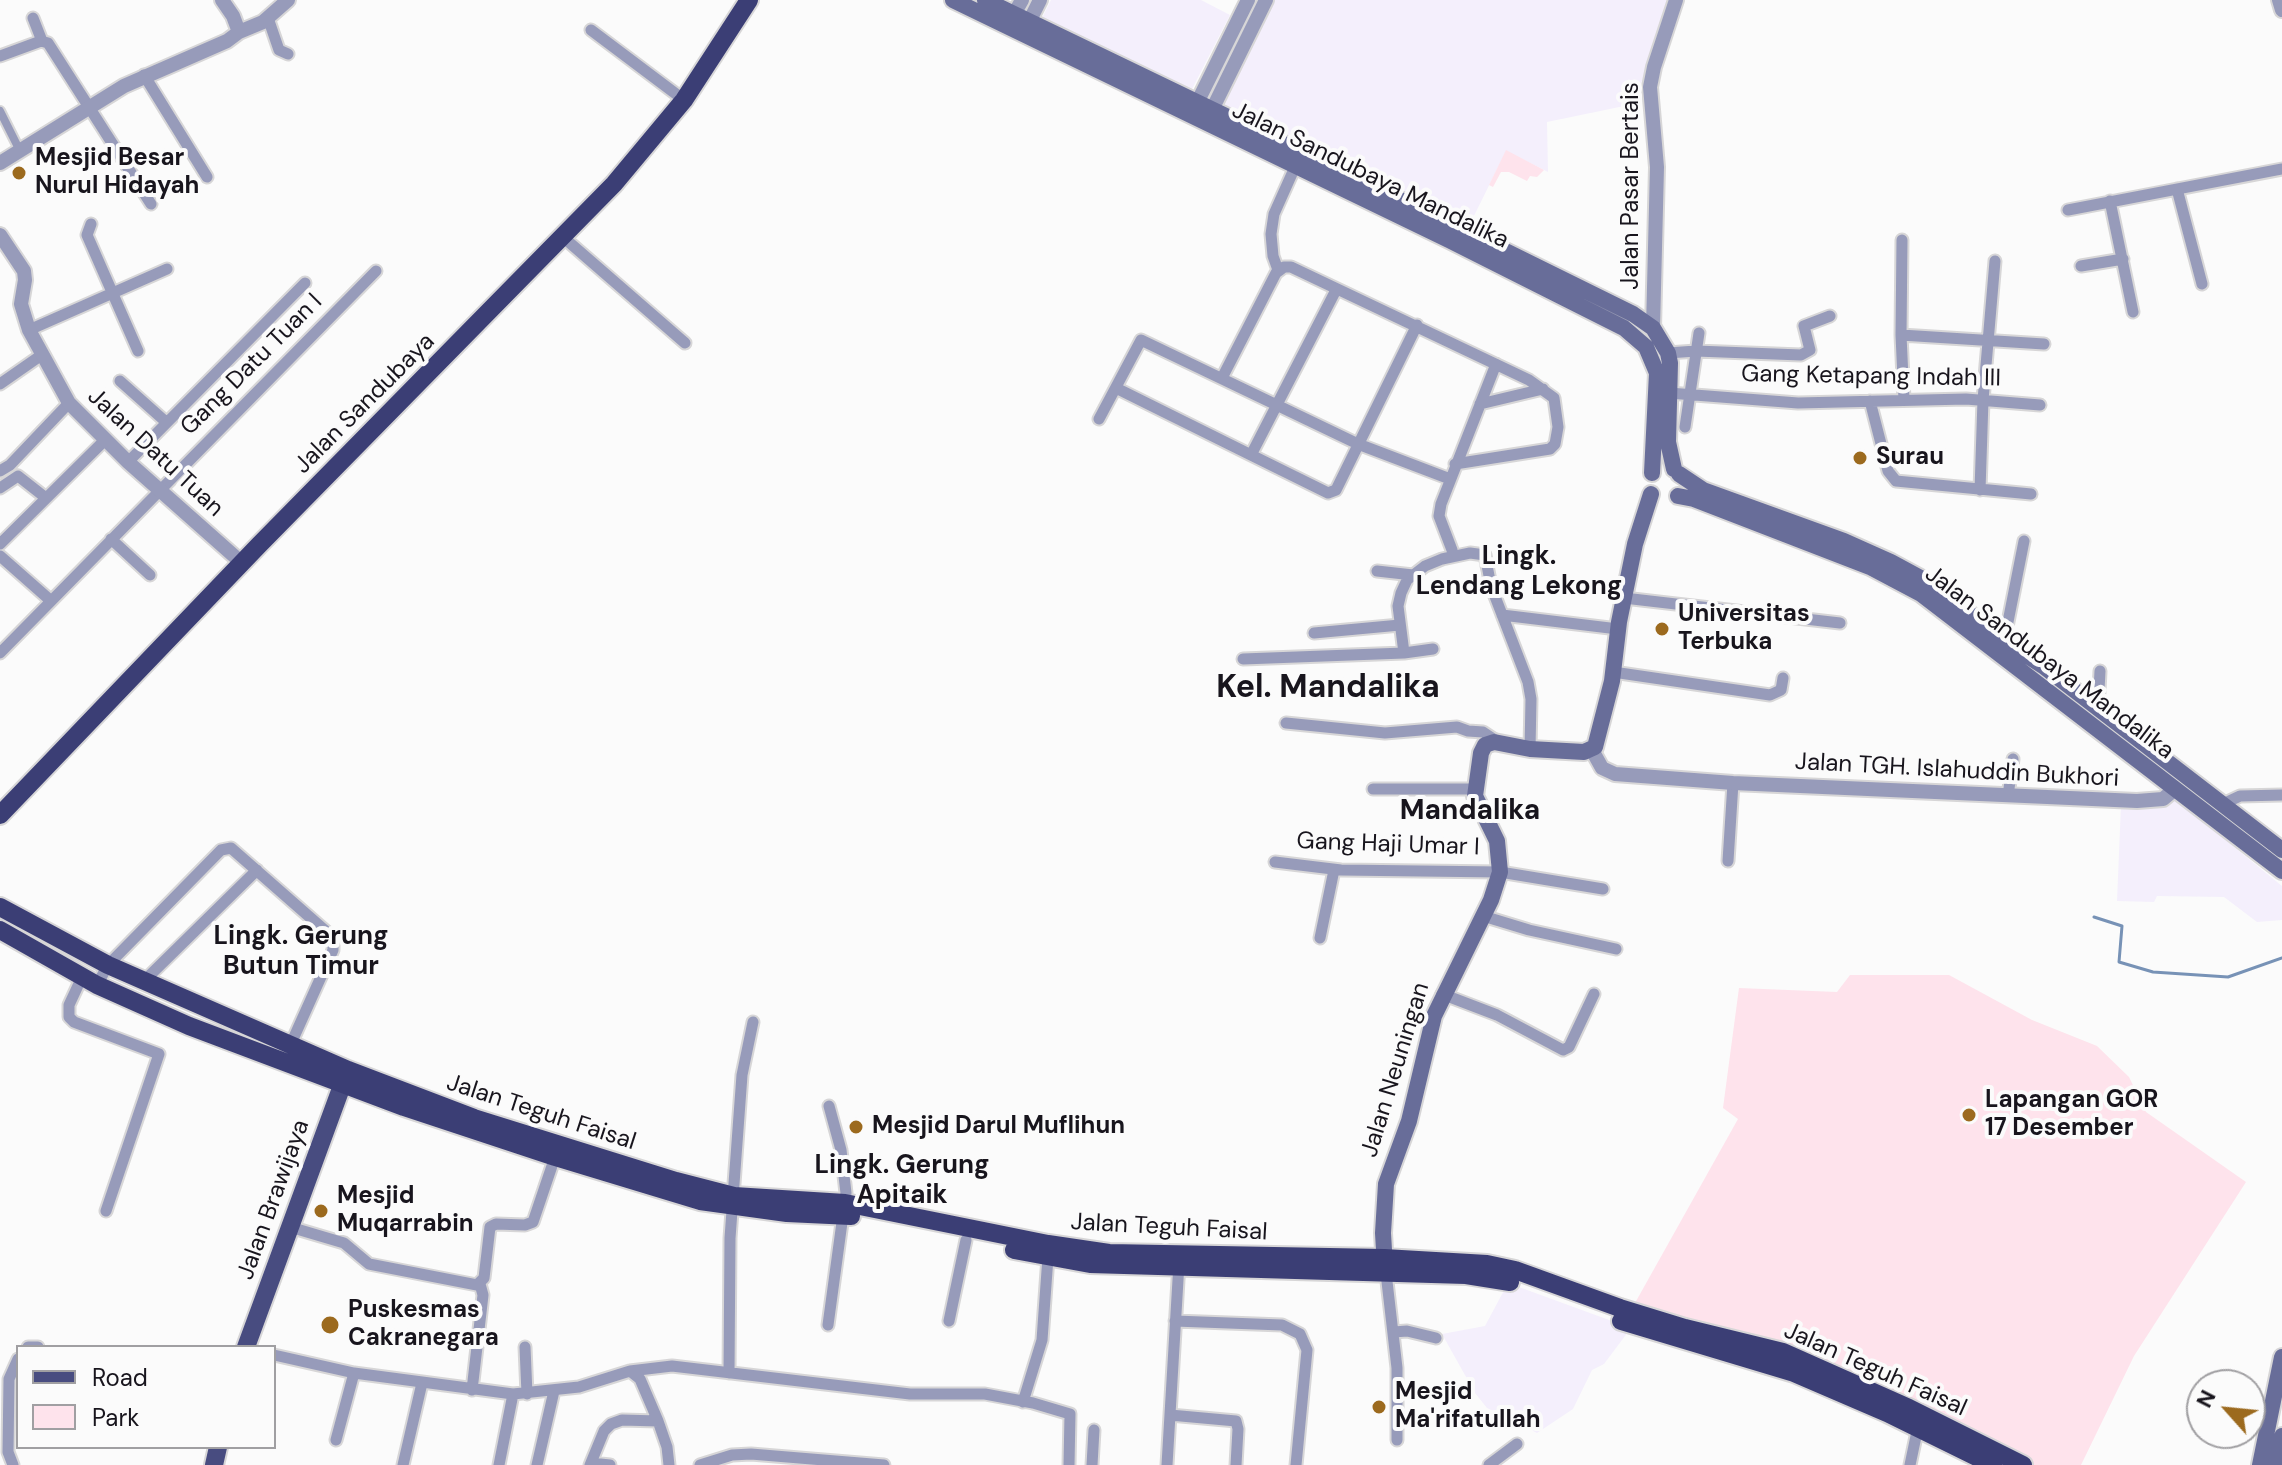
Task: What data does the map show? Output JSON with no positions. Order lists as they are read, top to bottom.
{
  "streets": {
    "highway": ["Jalan Sandubaya", "Jalan Teguh Faisal"],
    "main road": ["Jalan Sandubaya Mandalika", "Jalan Neuningan", "Jalan Brawijaya"],
    "street": [
      "Jalan Pasar Bertais",
      "Gang Datu Tuan I",
      "Gang Ketapang Indah III",
      "Jalan Datu Tuan",
      "Jalan TGH. Islahuddin Bukhori",
      "Gang Haji Umar I"
    ]
  },
  "crossings": [
    ["Jalan Sandubaya Mandalika", "Jalan TGH. Islahuddin Bukhori"],
    ["Gang Datu Tuan I", "Jalan Datu Tuan"],
    ["Jalan Sandubaya", "Jalan Datu Tuan"],
    ["Gang Haji Umar I", "Jalan Neuningan"],
    ["Jalan Neuningan", "Jalan Teguh Faisal"],
    ["Jalan Teguh Faisal", "Jalan Brawijaya"]
  ],
  "districts": [
    "Lingk. Lendang Lekong",
    "Kel. Mandalika",
    "Mandalika",
    "Lingk. Gerung Butun Timur",
    "Lingk. Gerung Apitaik"
  ],
  "places": [
    "Mesjid Besar Nurul Hidayah",
    "Surau",
    "Universitas Terbuka",
    "Lapangan GOR 17 Desember",
    "Mesjid Darul Muflihun",
    "Mesjid Muqarrabin",
    "Puskesmas Cakranegara",
    "Mesjid Ma'rifatullah"
  ],
  "legend": ["Road", "Park"],
  "north": "top left"
}
